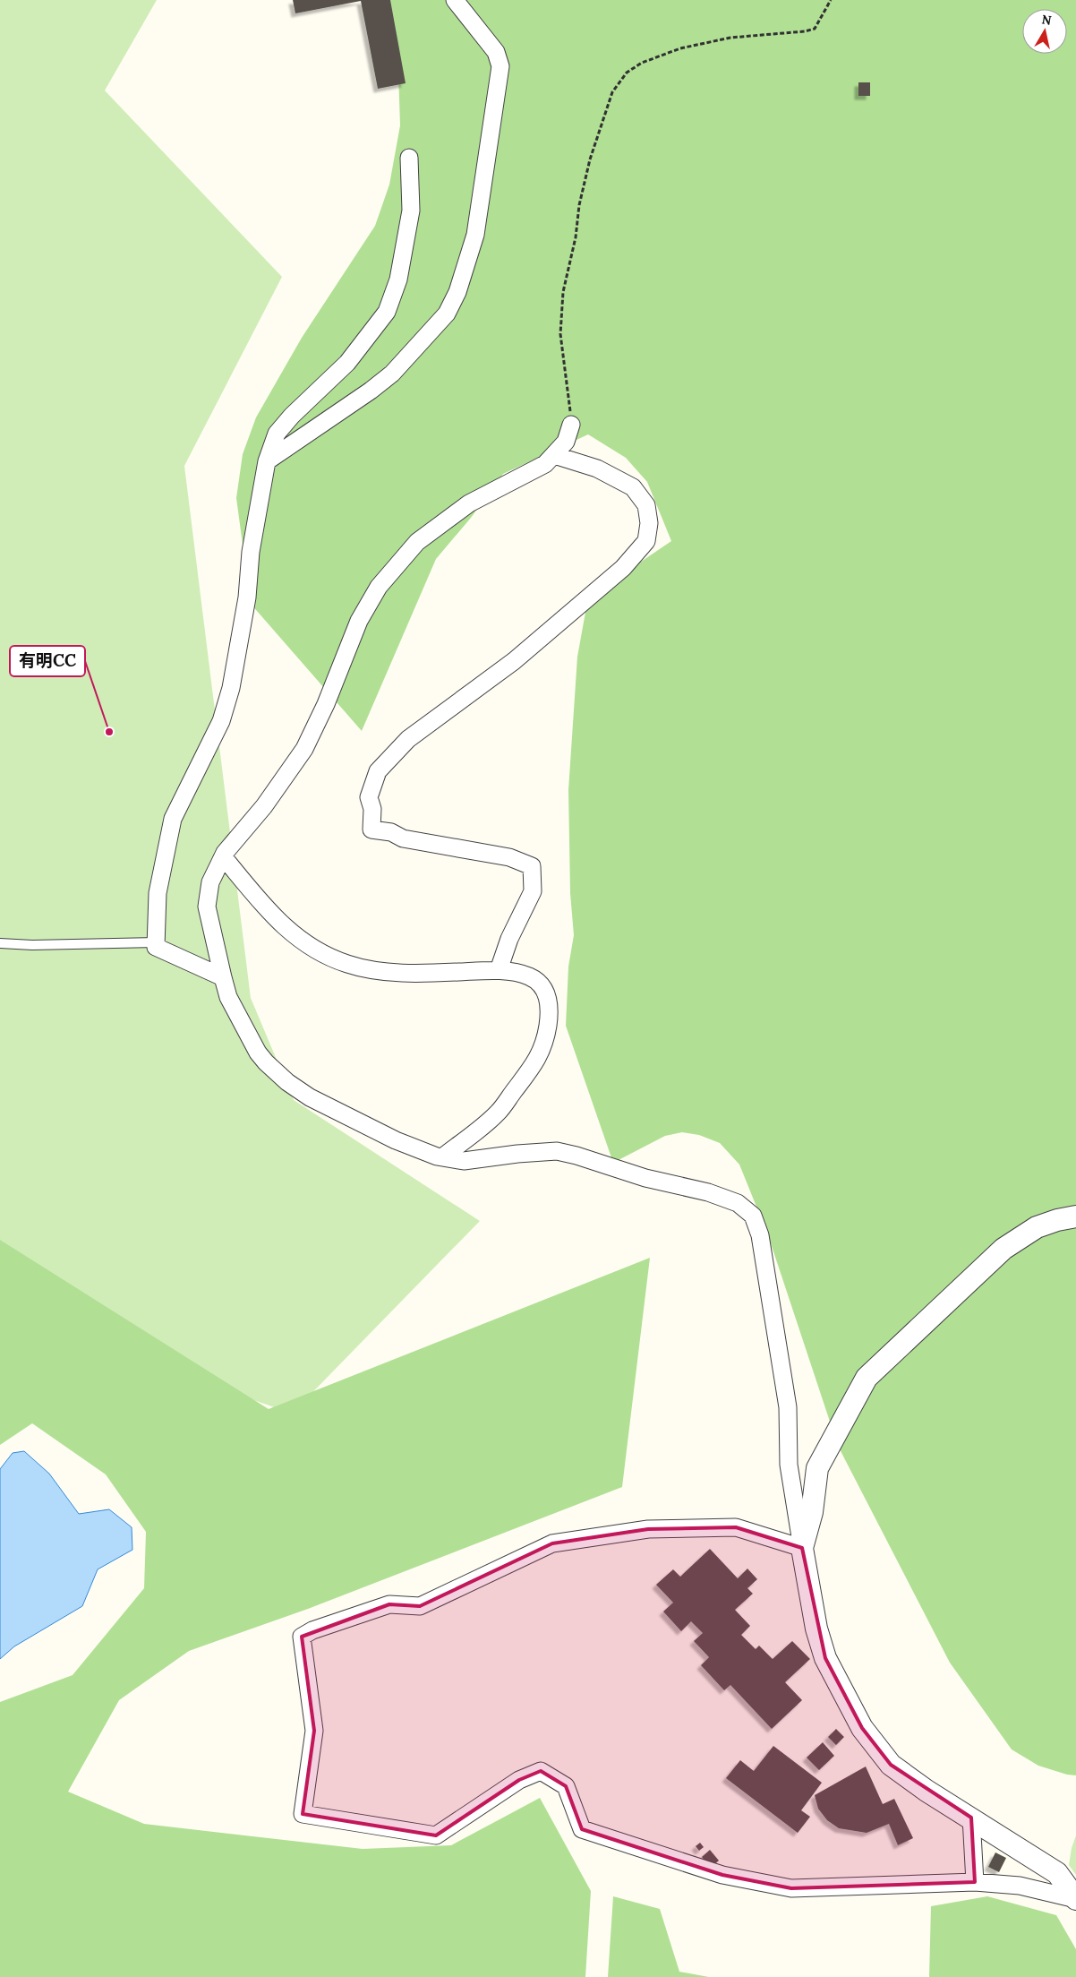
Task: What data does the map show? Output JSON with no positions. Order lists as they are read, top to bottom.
{
  "places": ["有明CC"],
  "north": "top"
}
